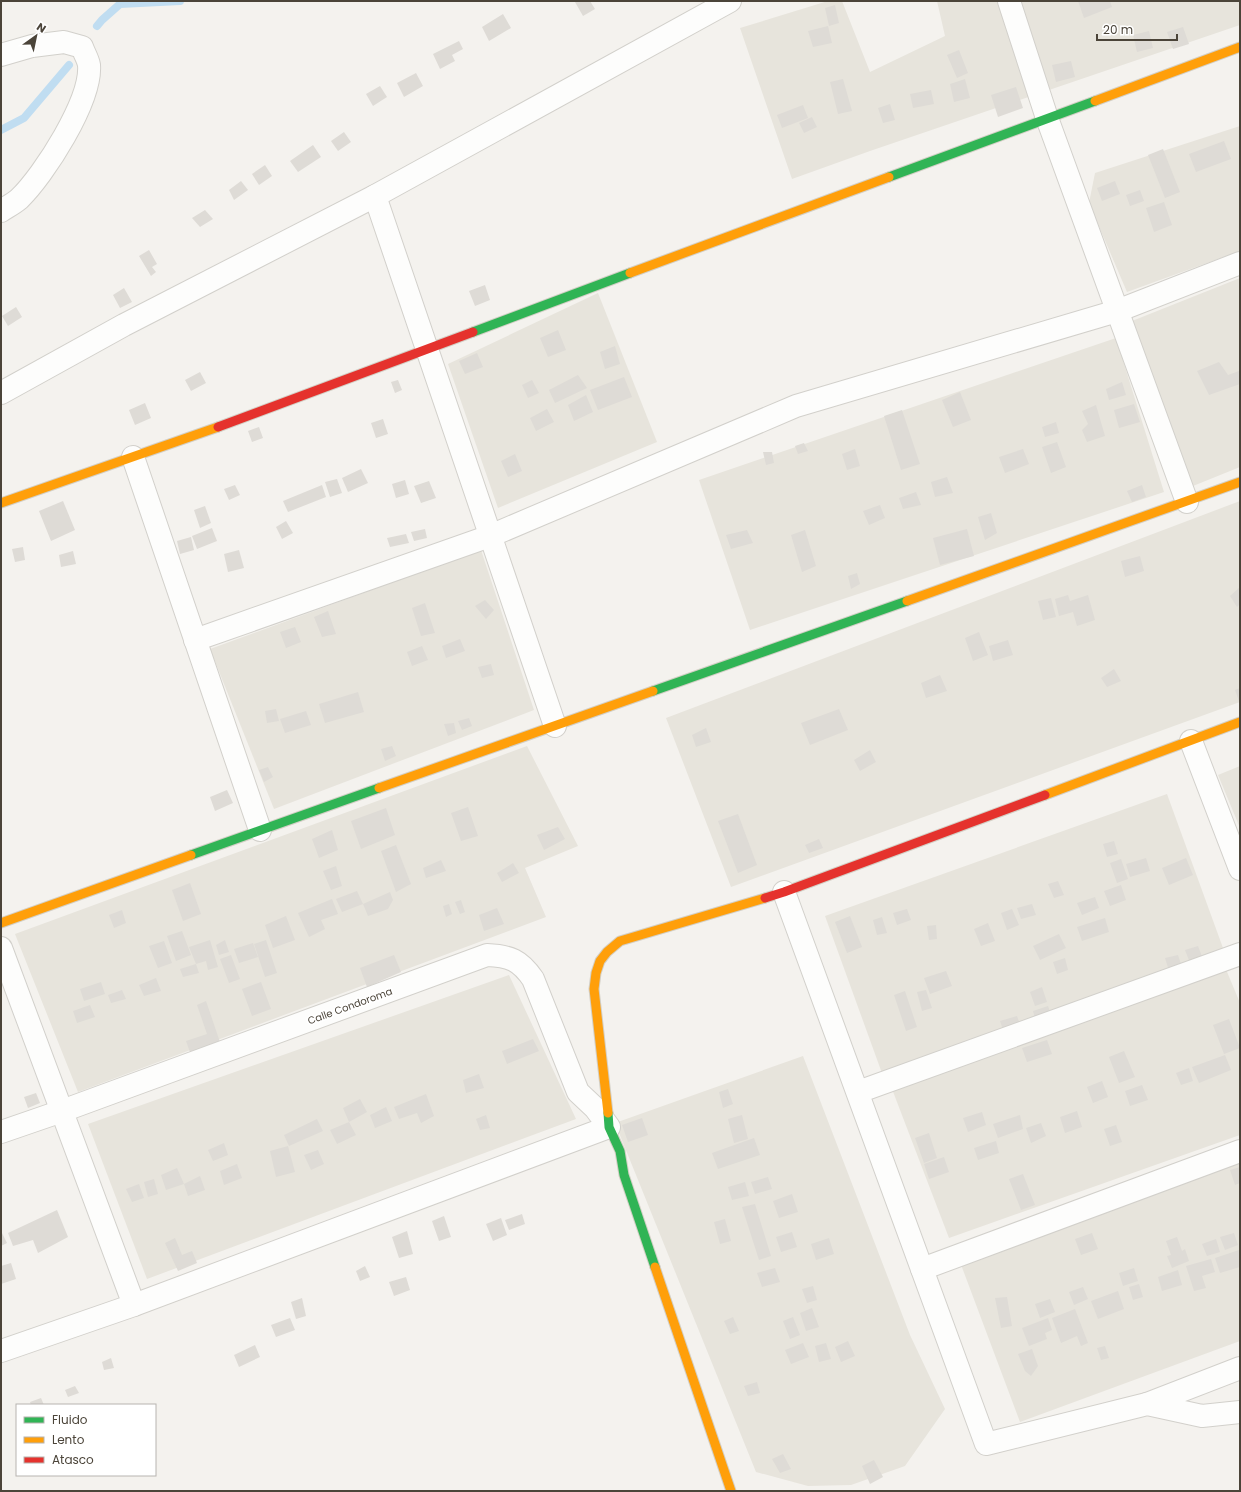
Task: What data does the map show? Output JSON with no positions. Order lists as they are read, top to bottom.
{
  "streets": {
    "street": ["Calle Condoroma"]
  },
  "legend": ["Fluido", "Lento", "Atasco"],
  "scale_bar": "20 m",
  "north": "top right"
}
